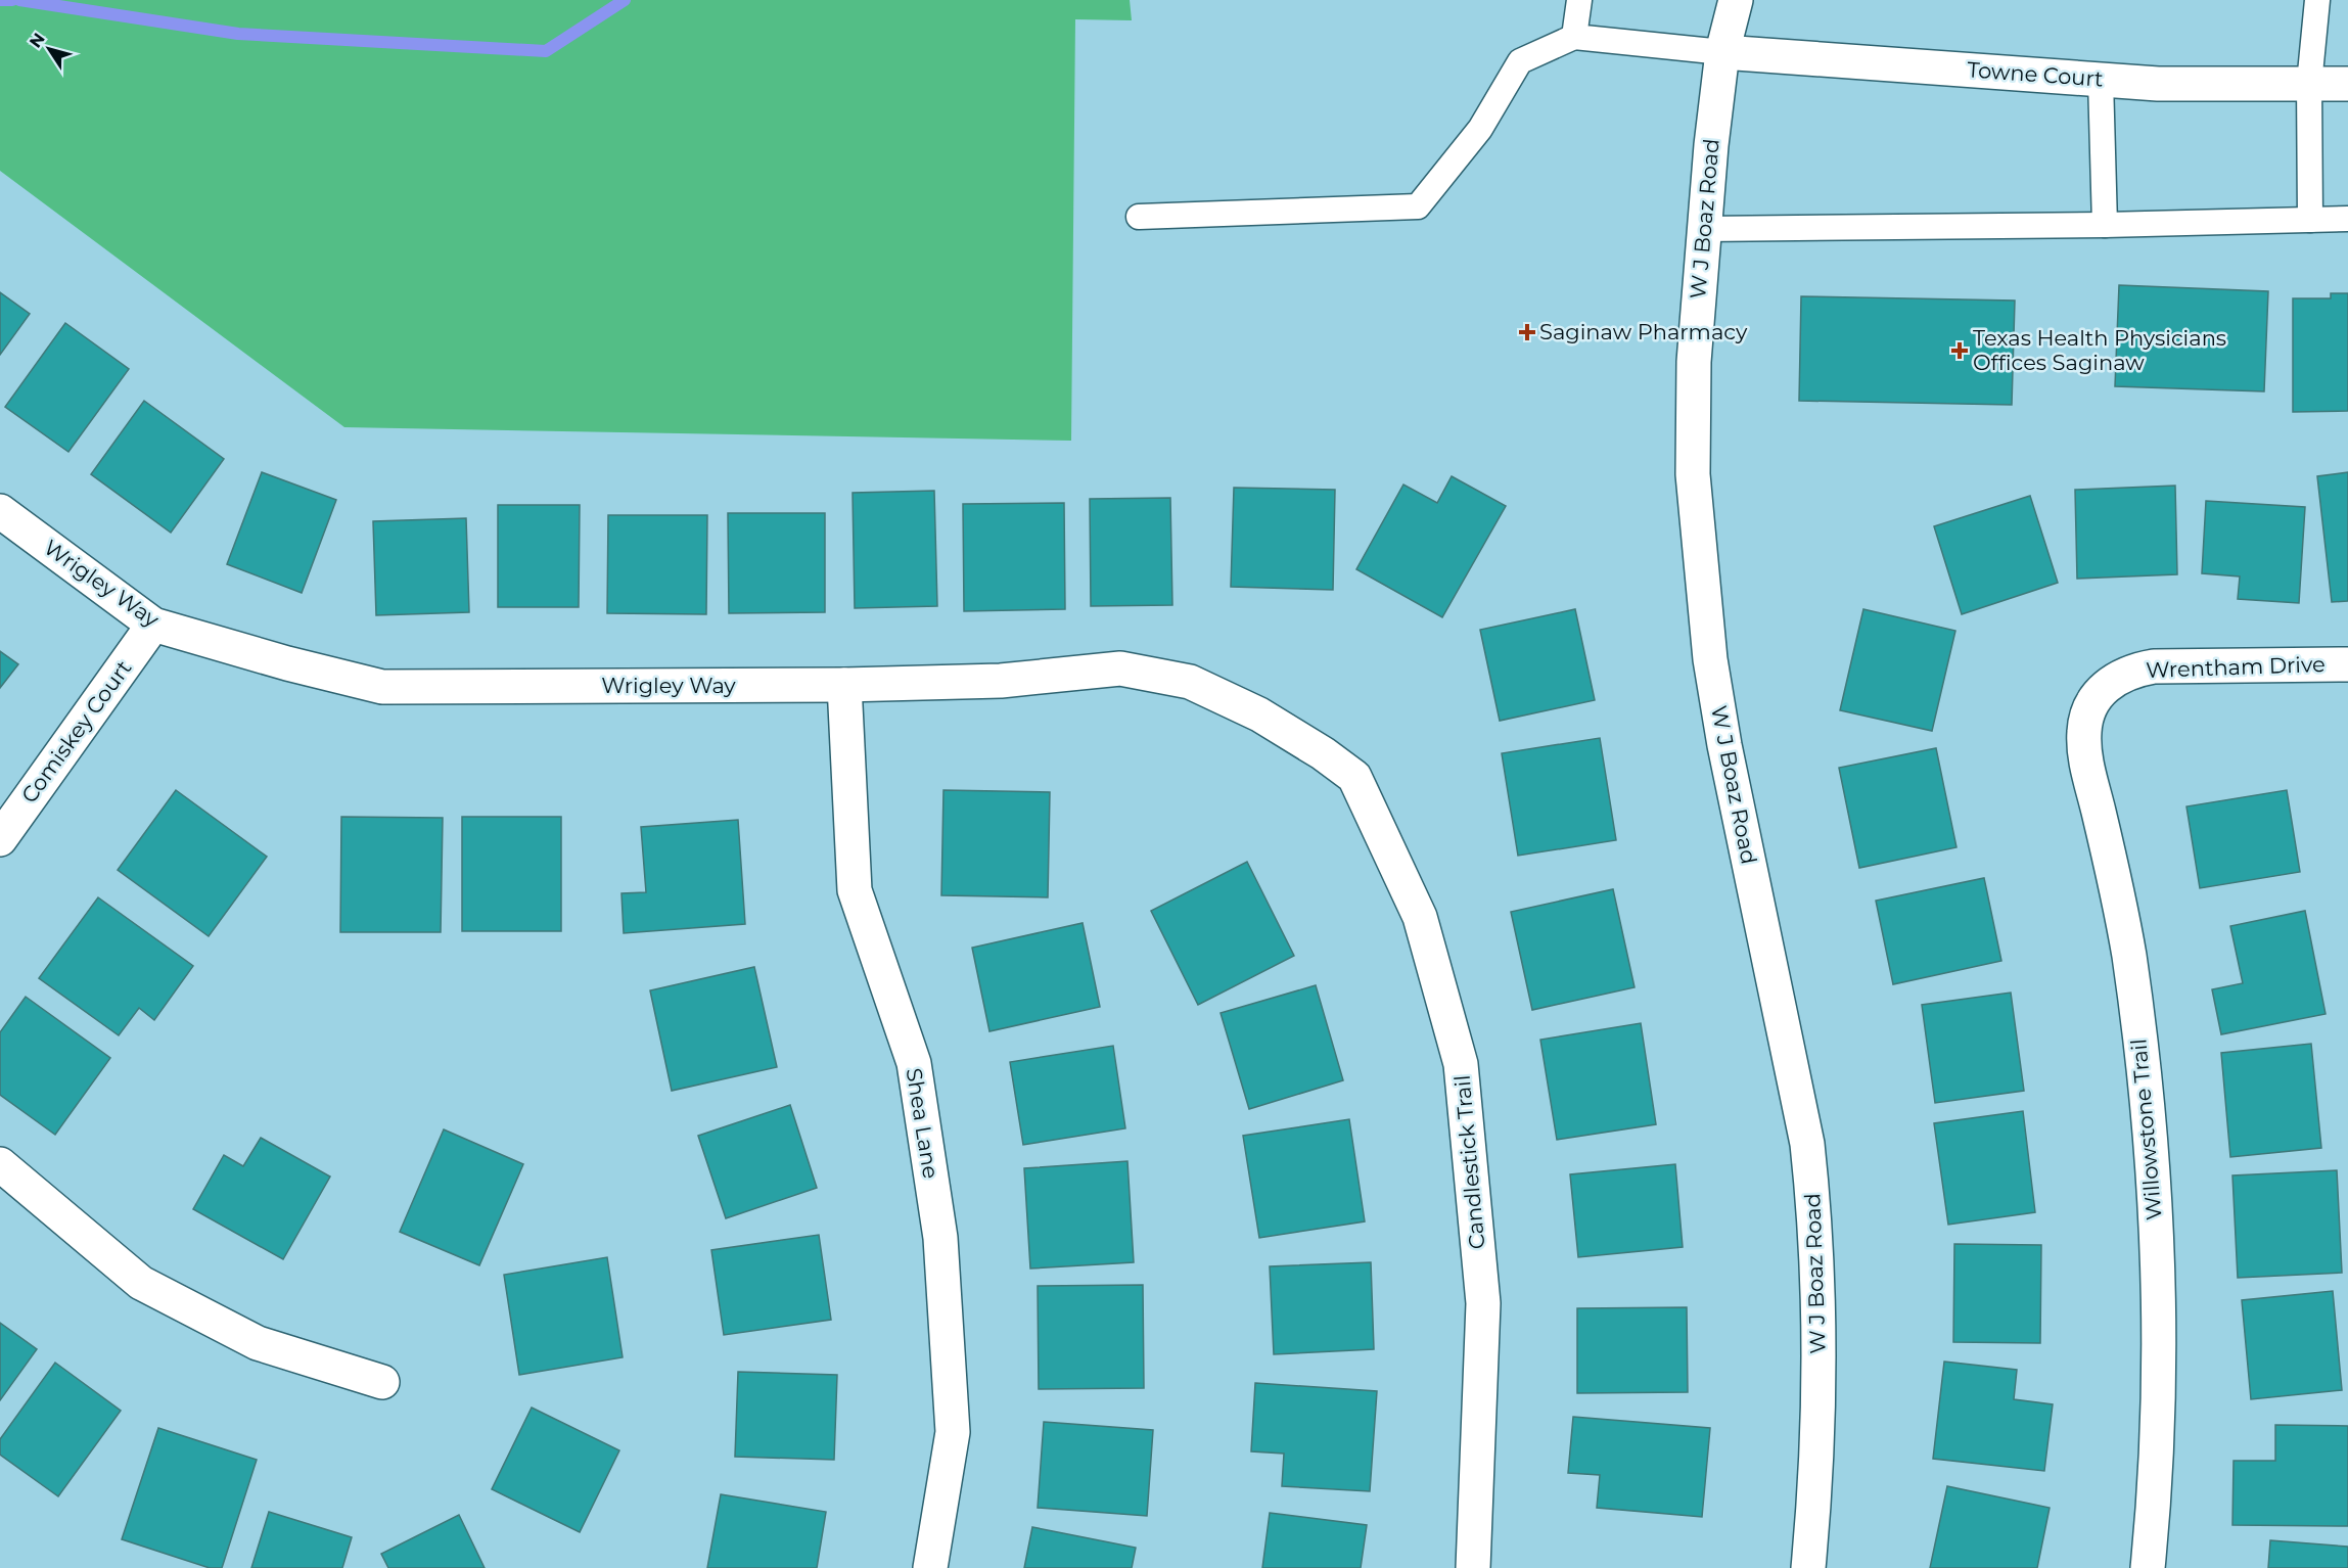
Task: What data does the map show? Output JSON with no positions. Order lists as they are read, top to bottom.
{
  "streets": {
    "street": [
      "Towne Court",
      "W J Boaz Road",
      "Wrigley Way",
      "Wrentham Drive",
      "Comiskey Court",
      "Shea Lane",
      "Willowstone Trail",
      "Candlestick Trail"
    ]
  },
  "crossings": [
    ["Towne Court", "W J Boaz Road"],
    ["Wrigley Way", "Comiskey Court"],
    ["Wrigley Way", "Shea Lane"],
    ["Wrigley Way", "Candlestick Trail"],
    ["Wrentham Drive", "Willowstone Trail"]
  ],
  "places": {
    "health": ["Saginaw Pharmacy", "Texas Health Physicians Offices Saginaw"]
  },
  "north": "top left"
}
